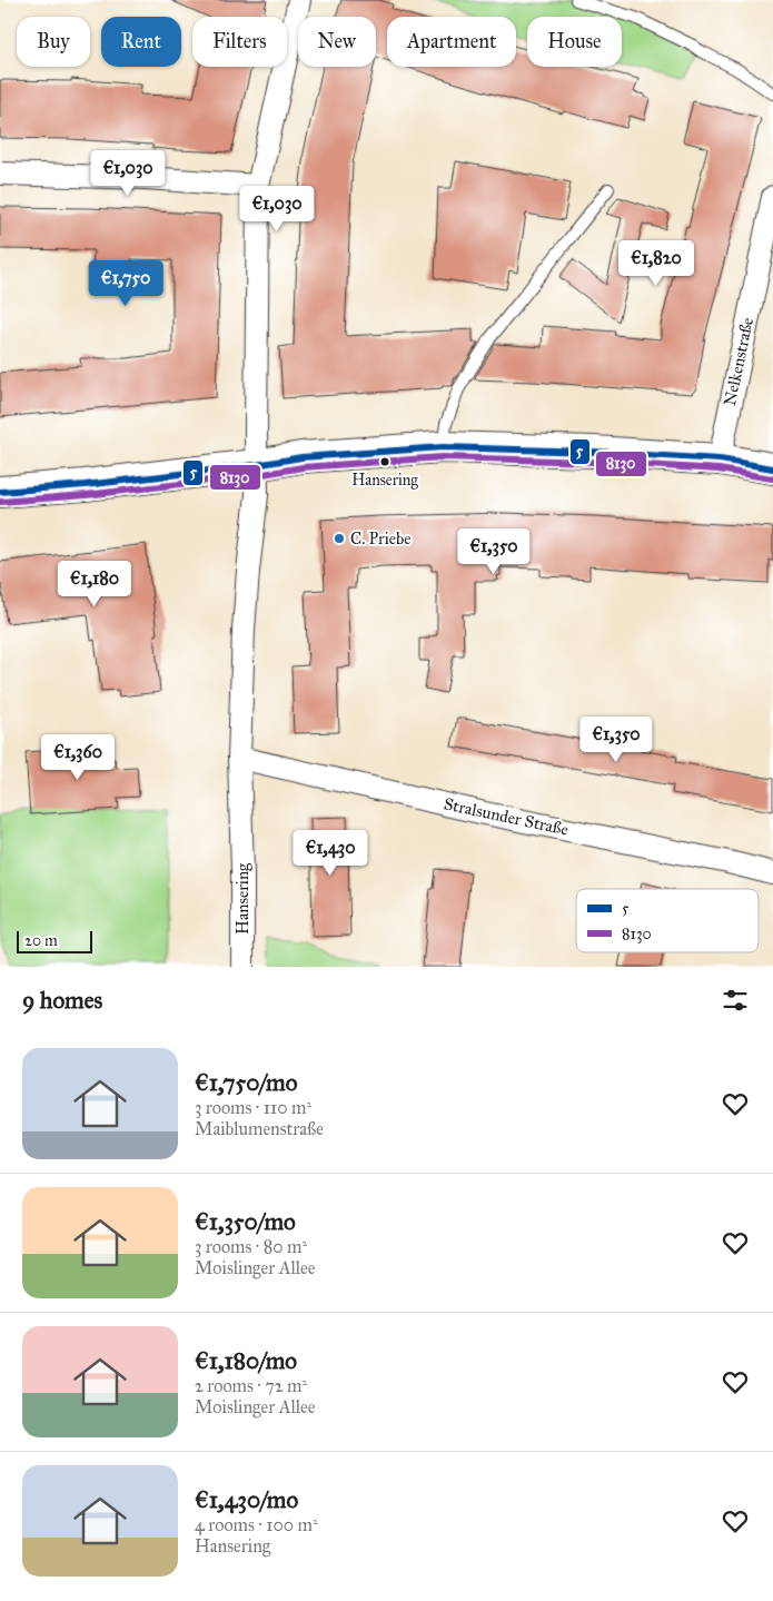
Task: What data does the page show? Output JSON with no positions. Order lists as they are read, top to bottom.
{
  "streets": {
    "street": ["Nelkenstraße", "Stralsunder Straße", "Hansering"]
  },
  "crossings": [
    ["Stralsunder Straße", "Hansering"]
  ],
  "places": ["Hansering", "C. Priebe"],
  "lines": ["transit line 5", "transit line 8130"],
  "legend": ["5", "8130"],
  "scale_bar": "20 m",
  "page": {
    "chip": [
      "Buy",
      "Rent",
      "Filters",
      "New",
      "Apartment",
      "House"
    ],
    "price": [
      "€1,030",
      "€1,030",
      "€1,820",
      "€1,750",
      "€1,350",
      "€1,180",
      "€1,350",
      "€1,360",
      "€1,430"
    ],
    "scale": "20 m",
    "heading": "9 homes",
    "list": [
      {
        "name": "€1,750/mo",
        "note": "3 rooms · 110 m² · Maiblumenstraße"
      },
      {
        "name": "€1,350/mo",
        "note": "3 rooms · 80 m² · Moislinger Allee"
      },
      {
        "name": "€1,180/mo",
        "note": "2 rooms · 72 m² · Moislinger Allee"
      },
      {
        "name": "€1,430/mo",
        "note": "4 rooms · 100 m² · Hansering"
      }
    ]
  }
}
